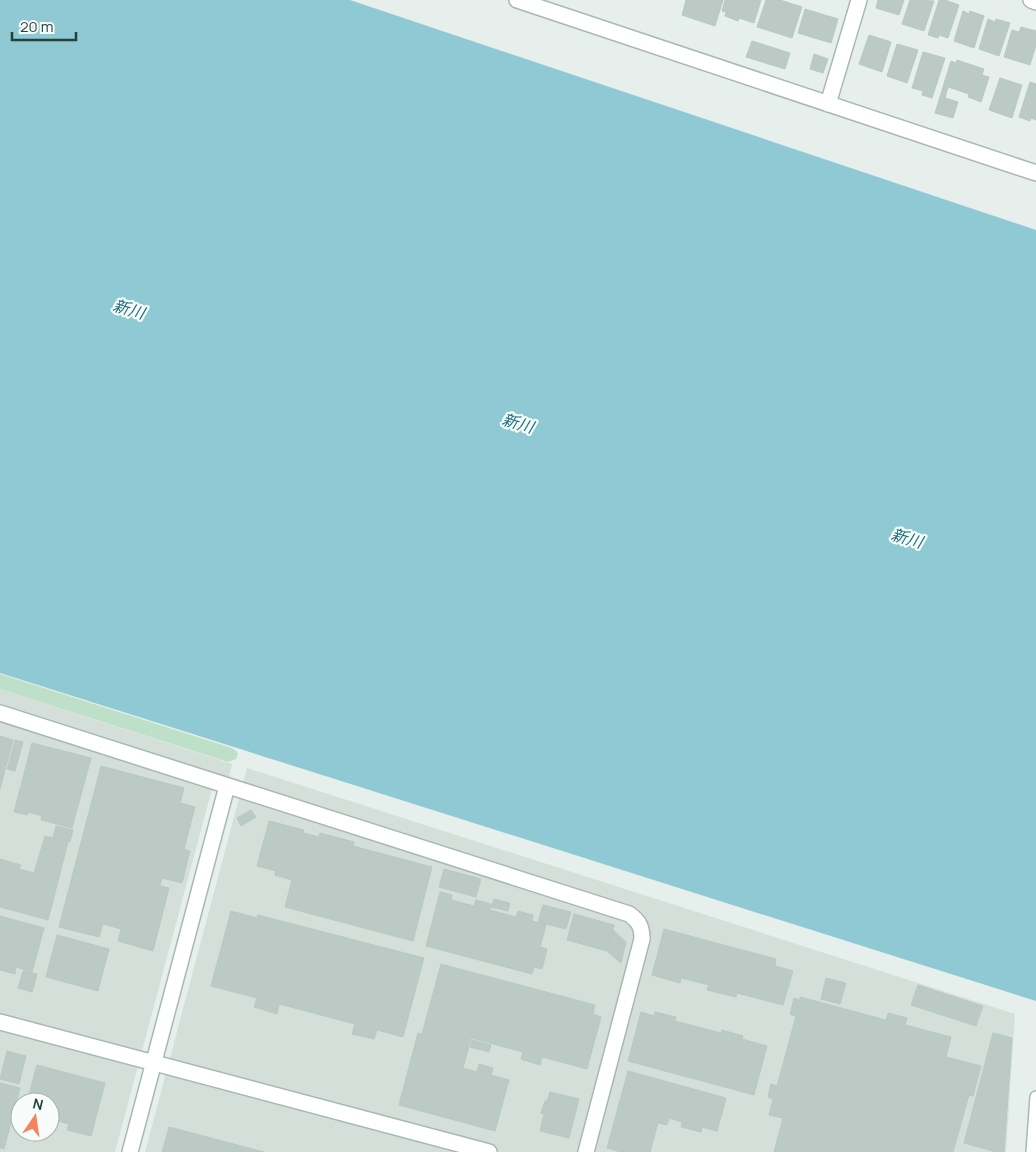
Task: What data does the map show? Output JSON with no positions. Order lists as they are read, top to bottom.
{
  "water": ["新川"],
  "scale_bar": "20 m",
  "north": "top"
}
